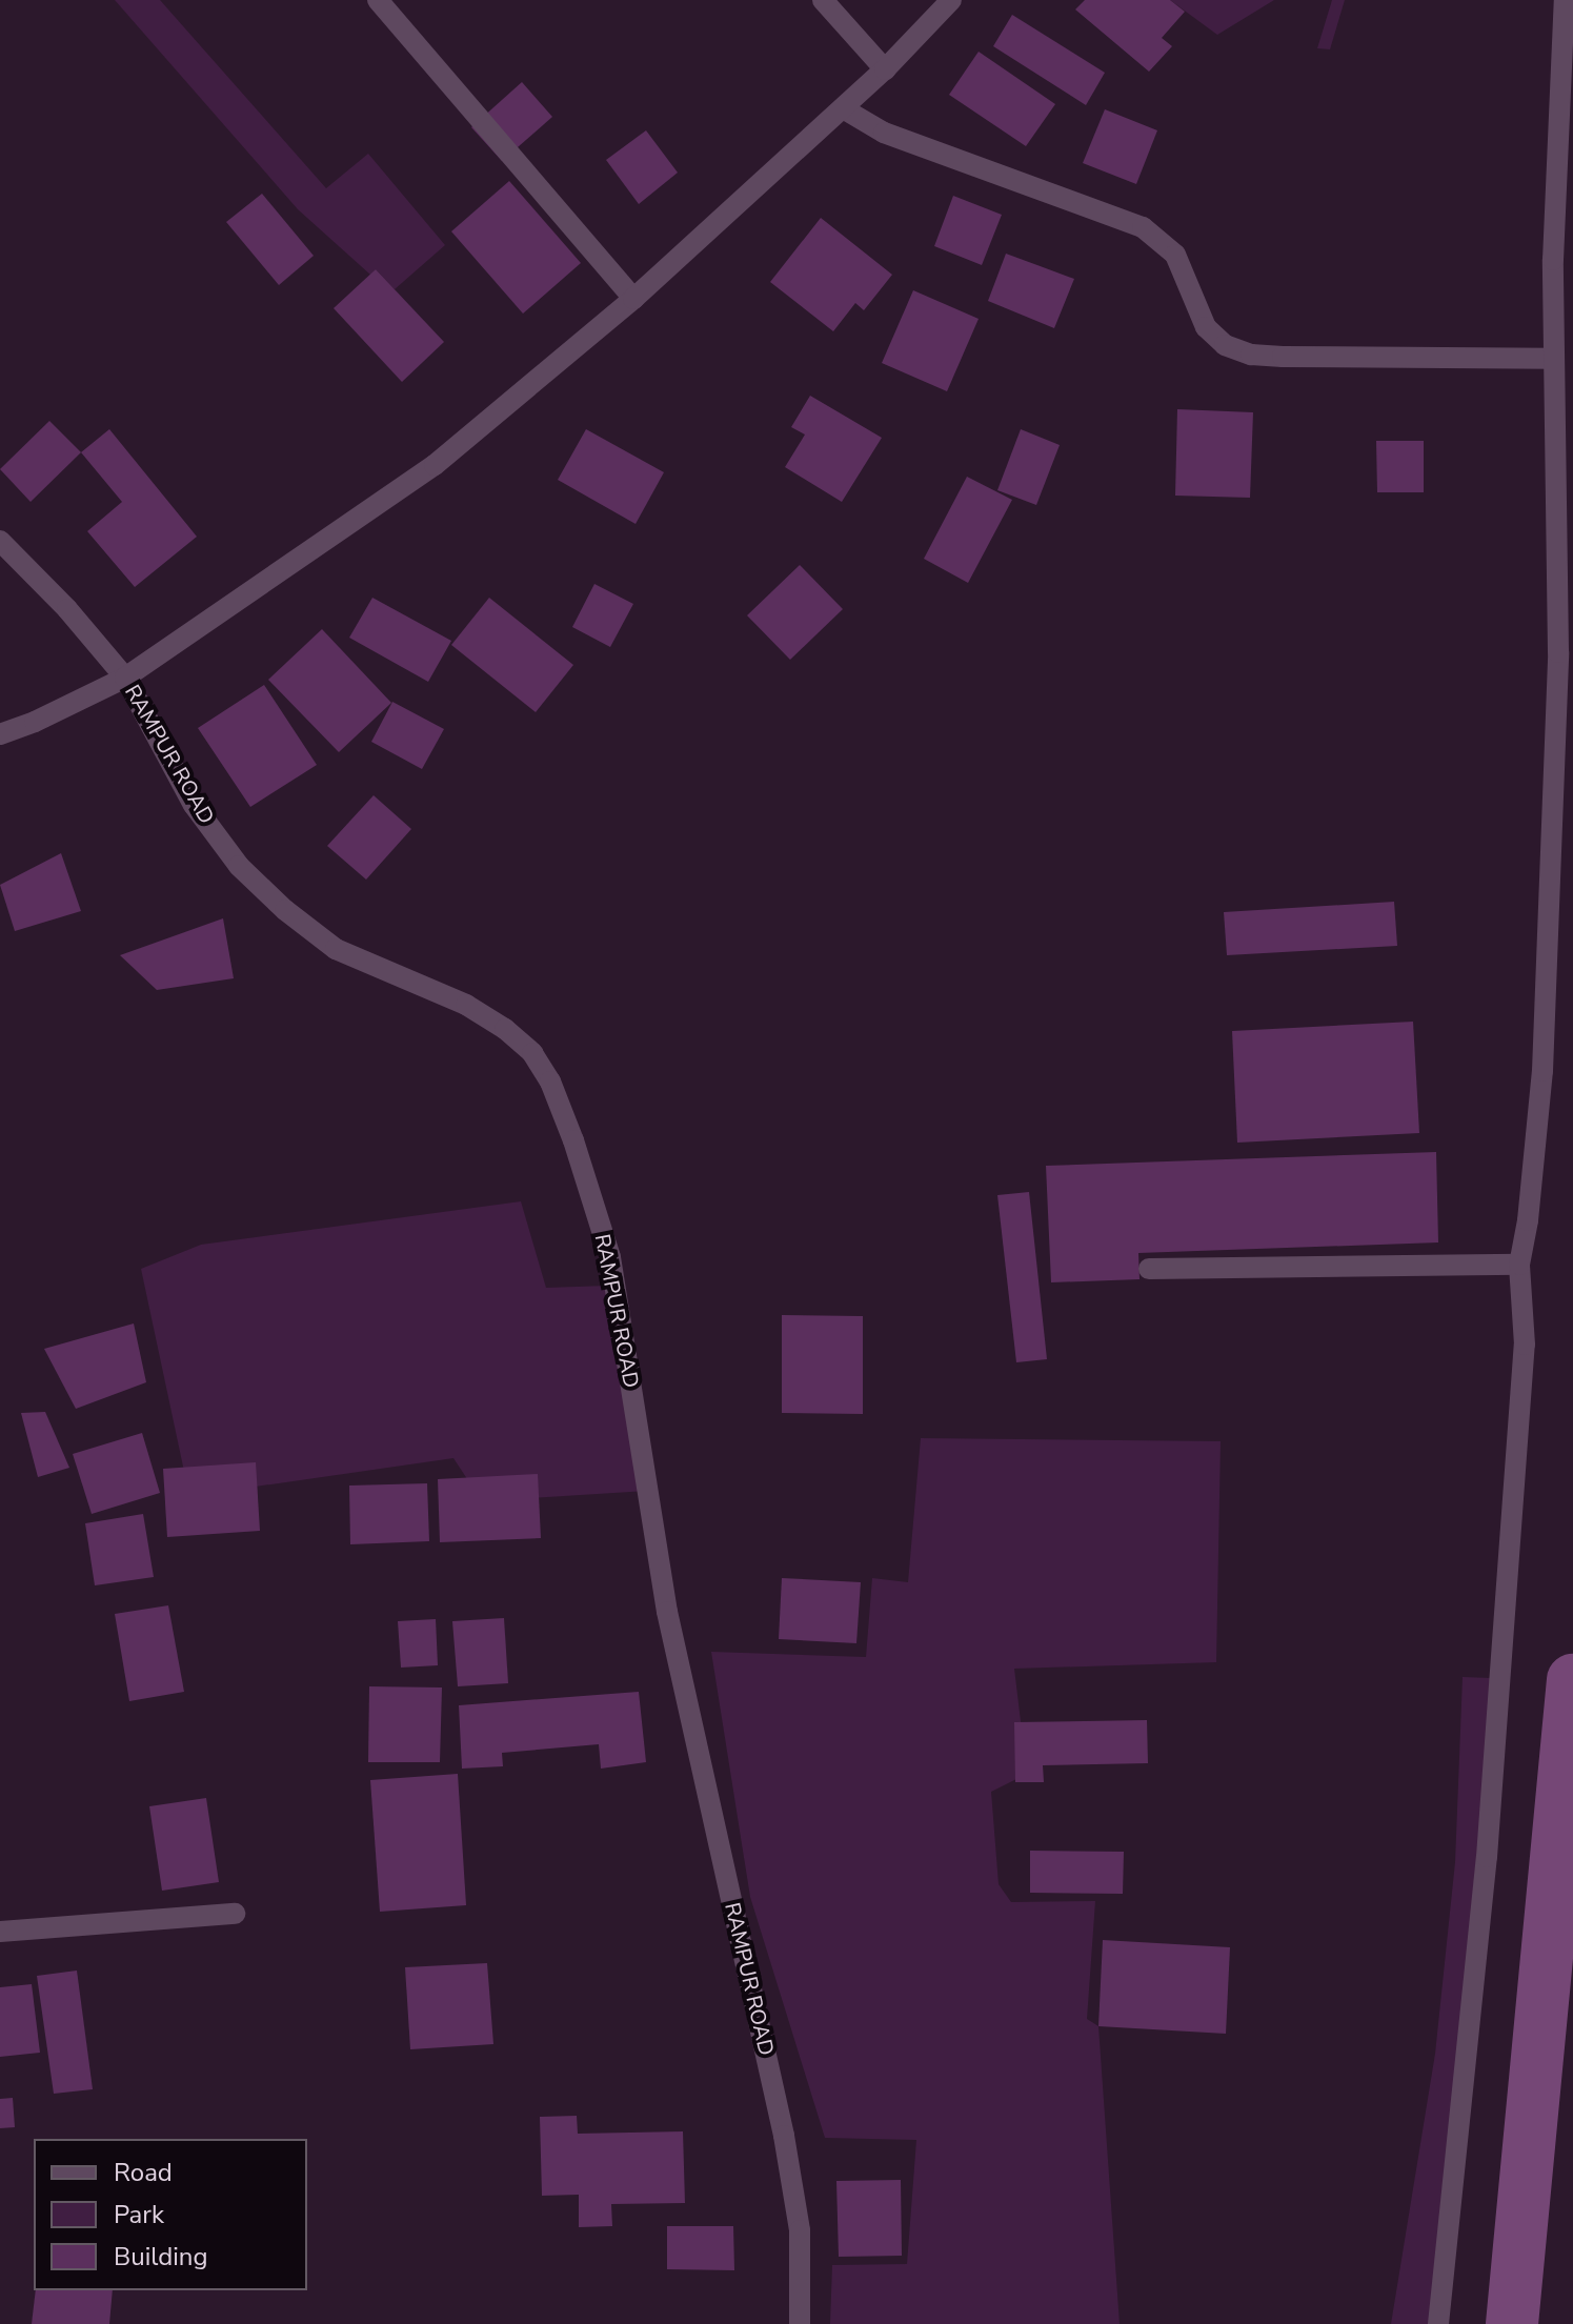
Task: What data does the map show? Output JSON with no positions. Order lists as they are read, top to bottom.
{
  "streets": {
    "street": ["RAMPUR ROAD"]
  },
  "legend": ["Road", "Park", "Building"]
}
